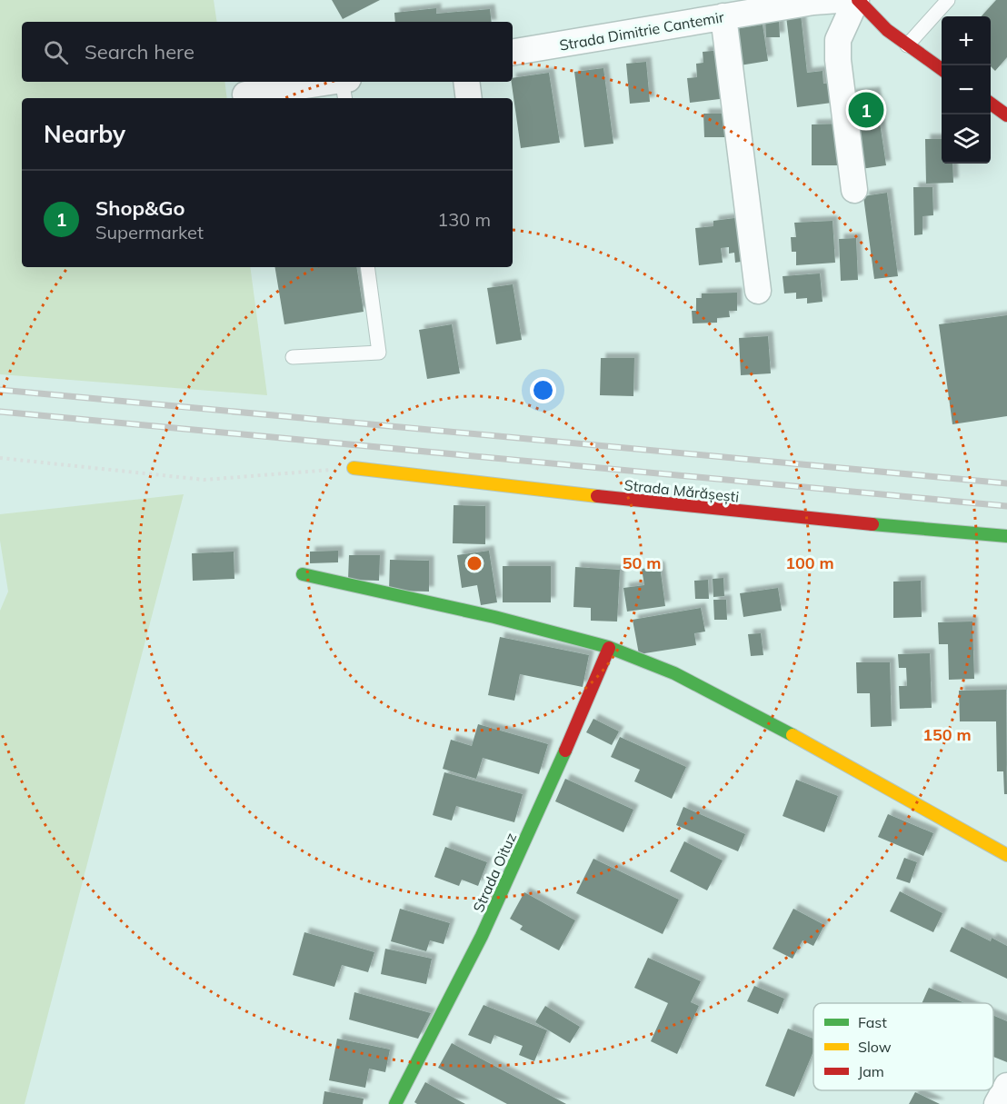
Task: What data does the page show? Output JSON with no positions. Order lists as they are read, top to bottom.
{
  "streets": {
    "street": ["Strada Dimitrie Cantemir", "Strada Mărășești", "Strada Oituz"]
  },
  "legend": ["Fast", "Slow", "Jam"],
  "page": {
    "map_buttons": ["+", "−"],
    "search": "Search here",
    "pins": "1",
    "heading": "Nearby",
    "list": [
      {
        "mark": "1",
        "name": "Shop&Go",
        "note": "Supermarket",
        "value": "130 m"
      }
    ]
  },
  "rings": ["50 m", "100 m", "150 m"]
}
